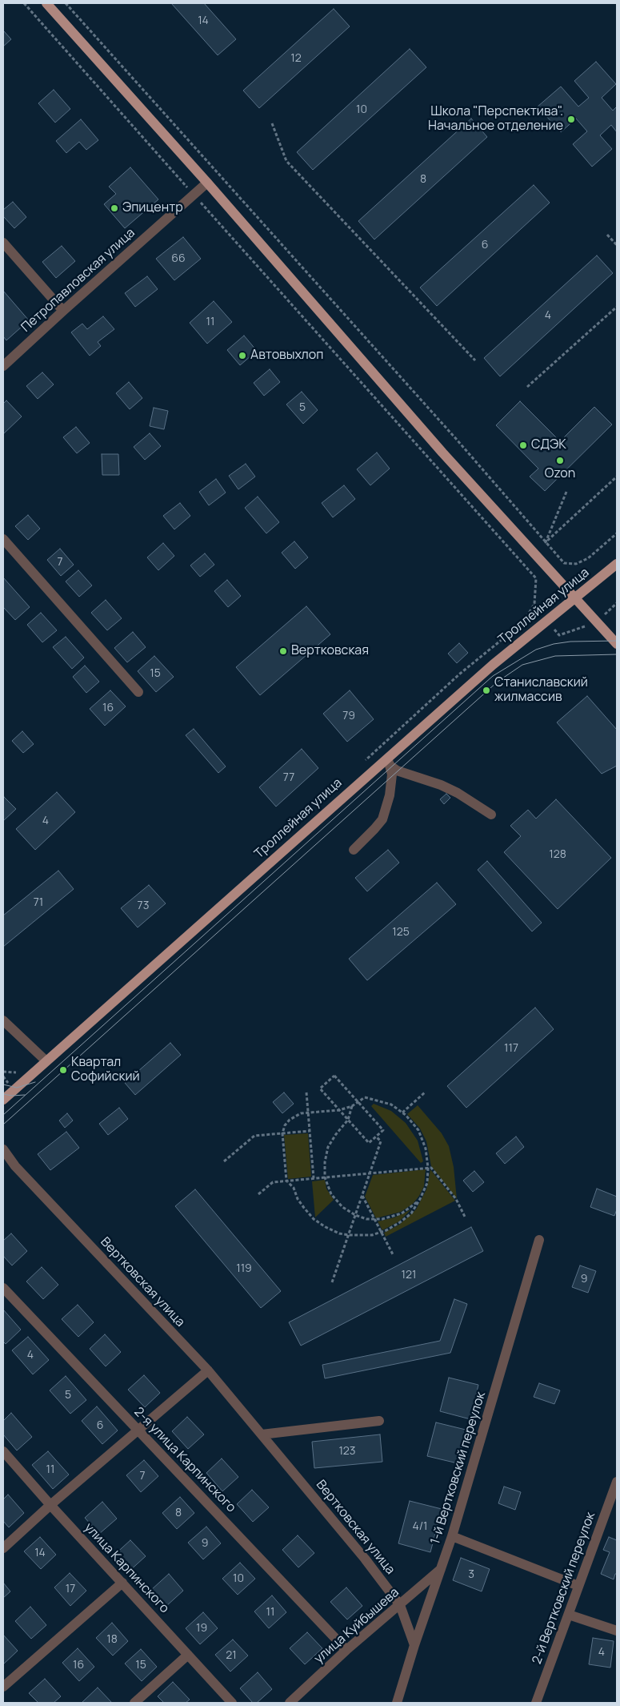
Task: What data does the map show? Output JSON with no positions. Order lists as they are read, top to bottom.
{
  "streets": {
    "main road": ["Троллейная улица"],
    "street": [
      "Петропавловская улица",
      "Вертковская улица",
      "2-я улица Карпинского",
      "1-й Вертковский переулок",
      "улица Карпинского",
      "2-й Вертковский переулок",
      "улица Куйбышева"
    ]
  },
  "crossings": [
    ["Вертковская улица", "1-й Вертковский переулок"],
    ["Вертковская улица", "улица Куйбышева"],
    ["2-я улица Карпинского", "улица Куйбышева"],
    ["1-й Вертковский переулок", "улица Куйбышева"]
  ],
  "places": [
    "Школа \"Перспектива\". Начальное отделение",
    "Эпицентр",
    "Автовыхлоп",
    "СДЭК",
    "Ozon",
    "Вертковская",
    "Станиславский жилмассив",
    "Квартал Софийский"
  ],
  "house_numbers": [
    "14",
    "12",
    "10",
    "8",
    "6",
    "66",
    "4",
    "11",
    "5",
    "7",
    "15",
    "16",
    "79",
    "77",
    "4",
    "128",
    "71",
    "73",
    "125",
    "117",
    "119",
    "121",
    "9",
    "4",
    "5",
    "6",
    "123",
    "11",
    "7",
    "8",
    "4/1",
    "9",
    "14",
    "3",
    "10",
    "17",
    "11",
    "19",
    "18",
    "4",
    "21",
    "16",
    "15"
  ]
}
